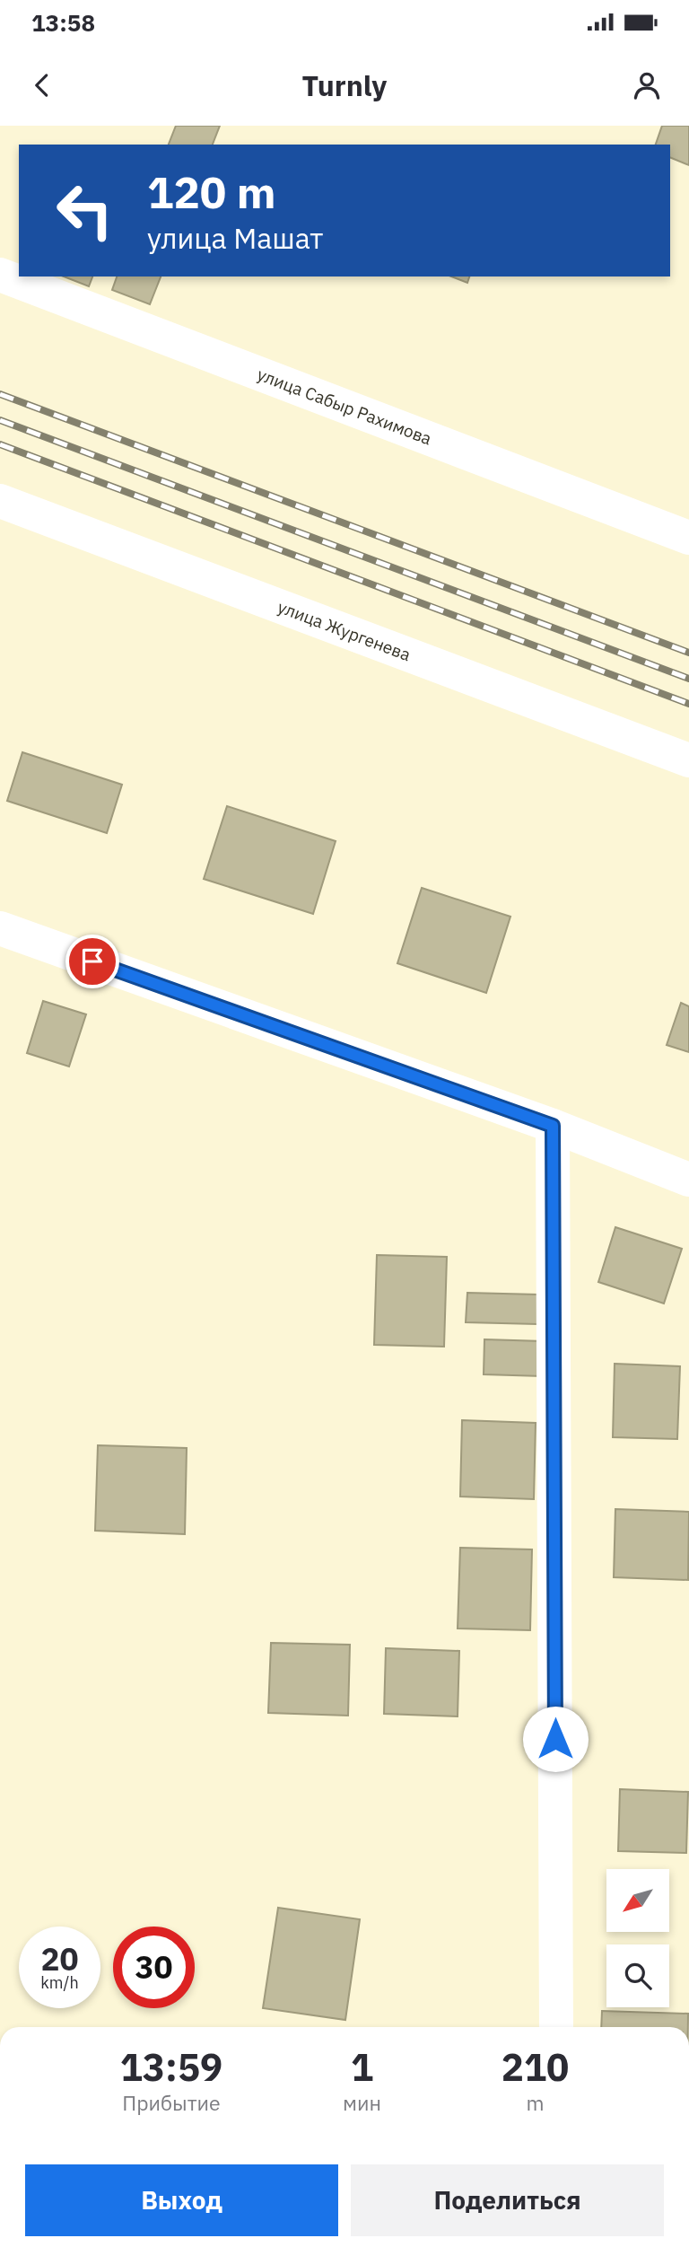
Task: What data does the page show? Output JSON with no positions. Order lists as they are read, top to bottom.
{
  "streets": {
    "street": ["улица Сабыр Рахимова", "улица Жургенева"]
  },
  "north": "bottom left",
  "page": {
    "status": "13:58",
    "header": "Turnly",
    "turn": ["120 m", "улица Машат"],
    "speed": "20 km/h",
    "limit": "30",
    "eta": [
      "13:59",
      "Прибытие",
      "1",
      "мин",
      "210",
      "m"
    ],
    "buttons": ["Выход", "Поделиться"]
  }
}
